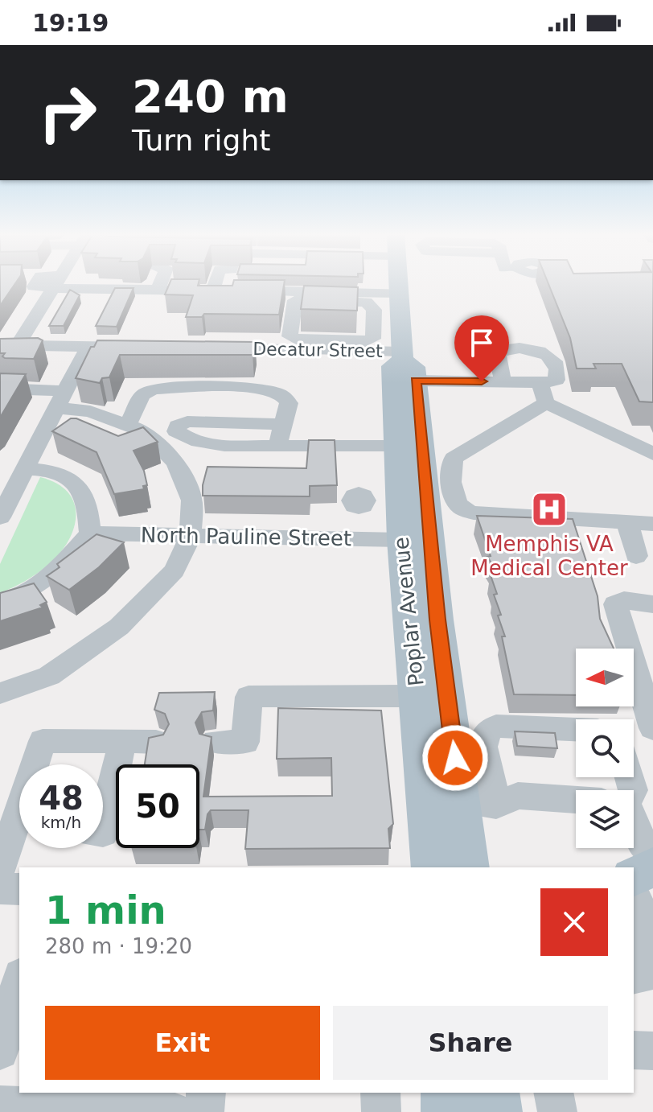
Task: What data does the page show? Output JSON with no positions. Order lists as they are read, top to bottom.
{
  "streets": {
    "main road": ["Poplar Avenue"],
    "street": ["Decatur Street", "North Pauline Street"]
  },
  "crossings": [
    ["Decatur Street", "Poplar Avenue"],
    ["North Pauline Street", "Poplar Avenue"]
  ],
  "places": {
    "hospital": ["Memphis VA Medical Center"]
  },
  "north": "left",
  "page": {
    "status": "19:19",
    "turn": ["240 m", "Turn right"],
    "speed": "48 km/h",
    "limit": "50",
    "heading": ["1 min", "280 m · 19:20"],
    "buttons": ["Exit", "Share"]
  }
}
